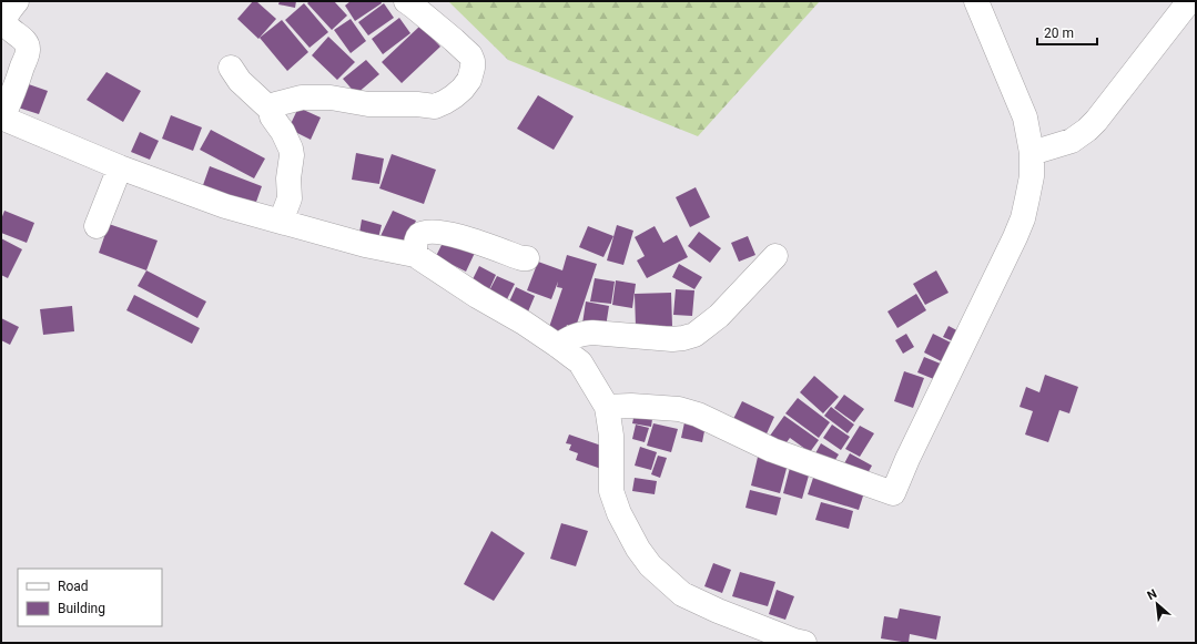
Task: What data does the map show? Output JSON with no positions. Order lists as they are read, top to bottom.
{
  "legend": ["Road", "Building"],
  "scale_bar": "20 m",
  "north": "top left"
}
